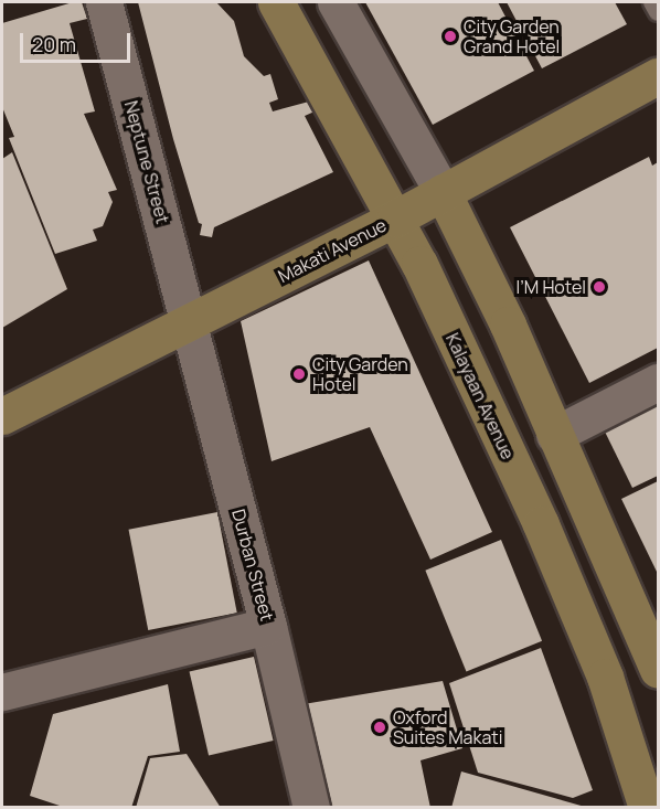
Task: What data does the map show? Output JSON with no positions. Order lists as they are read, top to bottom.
{
  "streets": {
    "main road": ["Makati Avenue", "Kalayaan Avenue"],
    "street": ["Neptune Street", "Durban Street"]
  },
  "crossings": [
    ["Neptune Street", "Makati Avenue"],
    ["Neptune Street", "Durban Street"],
    ["Makati Avenue", "Kalayaan Avenue"],
    ["Makati Avenue", "Durban Street"]
  ],
  "places": [
    "City Garden Grand Hotel",
    "I’M Hotel",
    "City Garden Hotel",
    "Oxford Suites Makati"
  ],
  "scale_bar": "20 m"
}
